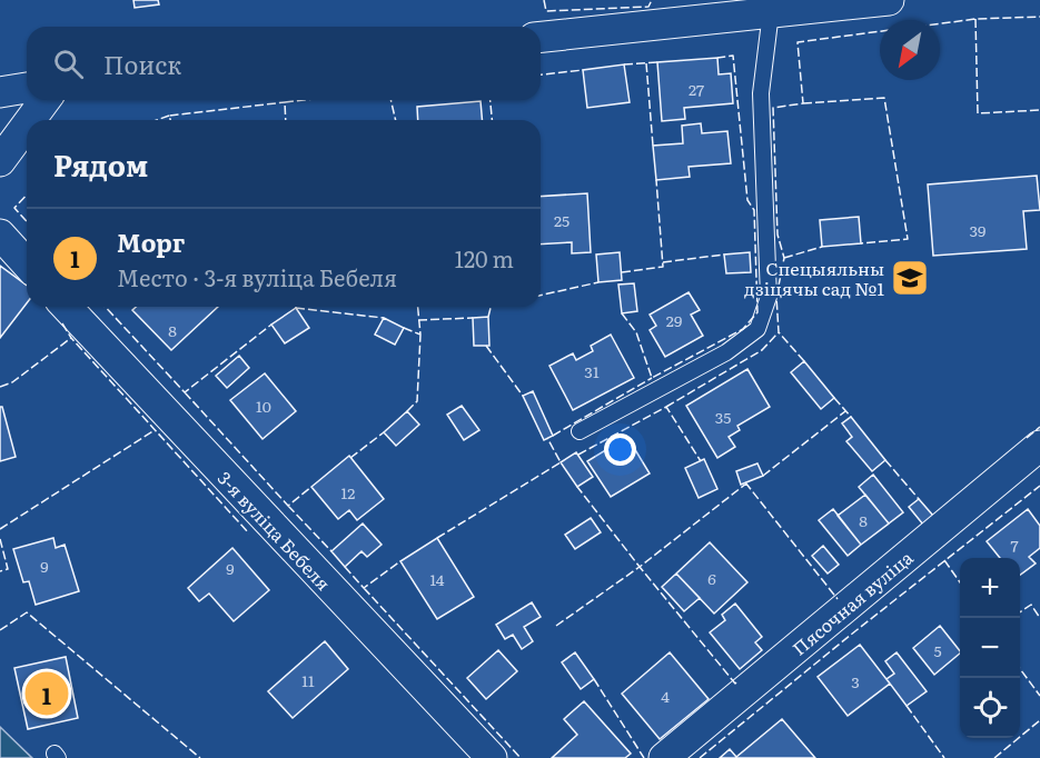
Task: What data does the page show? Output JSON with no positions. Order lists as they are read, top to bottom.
{
  "streets": {
    "street": ["3-я вуліца Бебеля", "Пясочная вуліца"]
  },
  "places": {
    "school or university": ["Спецыяльны дзіцячы сад №1"]
  },
  "house_numbers": [
    "27",
    "25",
    "39",
    "29",
    "8",
    "31",
    "10",
    "35",
    "12",
    "8",
    "7",
    "9",
    "9",
    "6",
    "14",
    "5",
    "11",
    "3",
    "4"
  ],
  "north": "bottom left",
  "page": {
    "search": "Поиск",
    "heading": "Рядом",
    "list": [
      {
        "mark": "1",
        "name": "Морг",
        "note": "Место · 3-я вуліца Бебеля",
        "value": "120 m"
      }
    ],
    "map_buttons": ["+", "−"],
    "pins": "1"
  }
}
